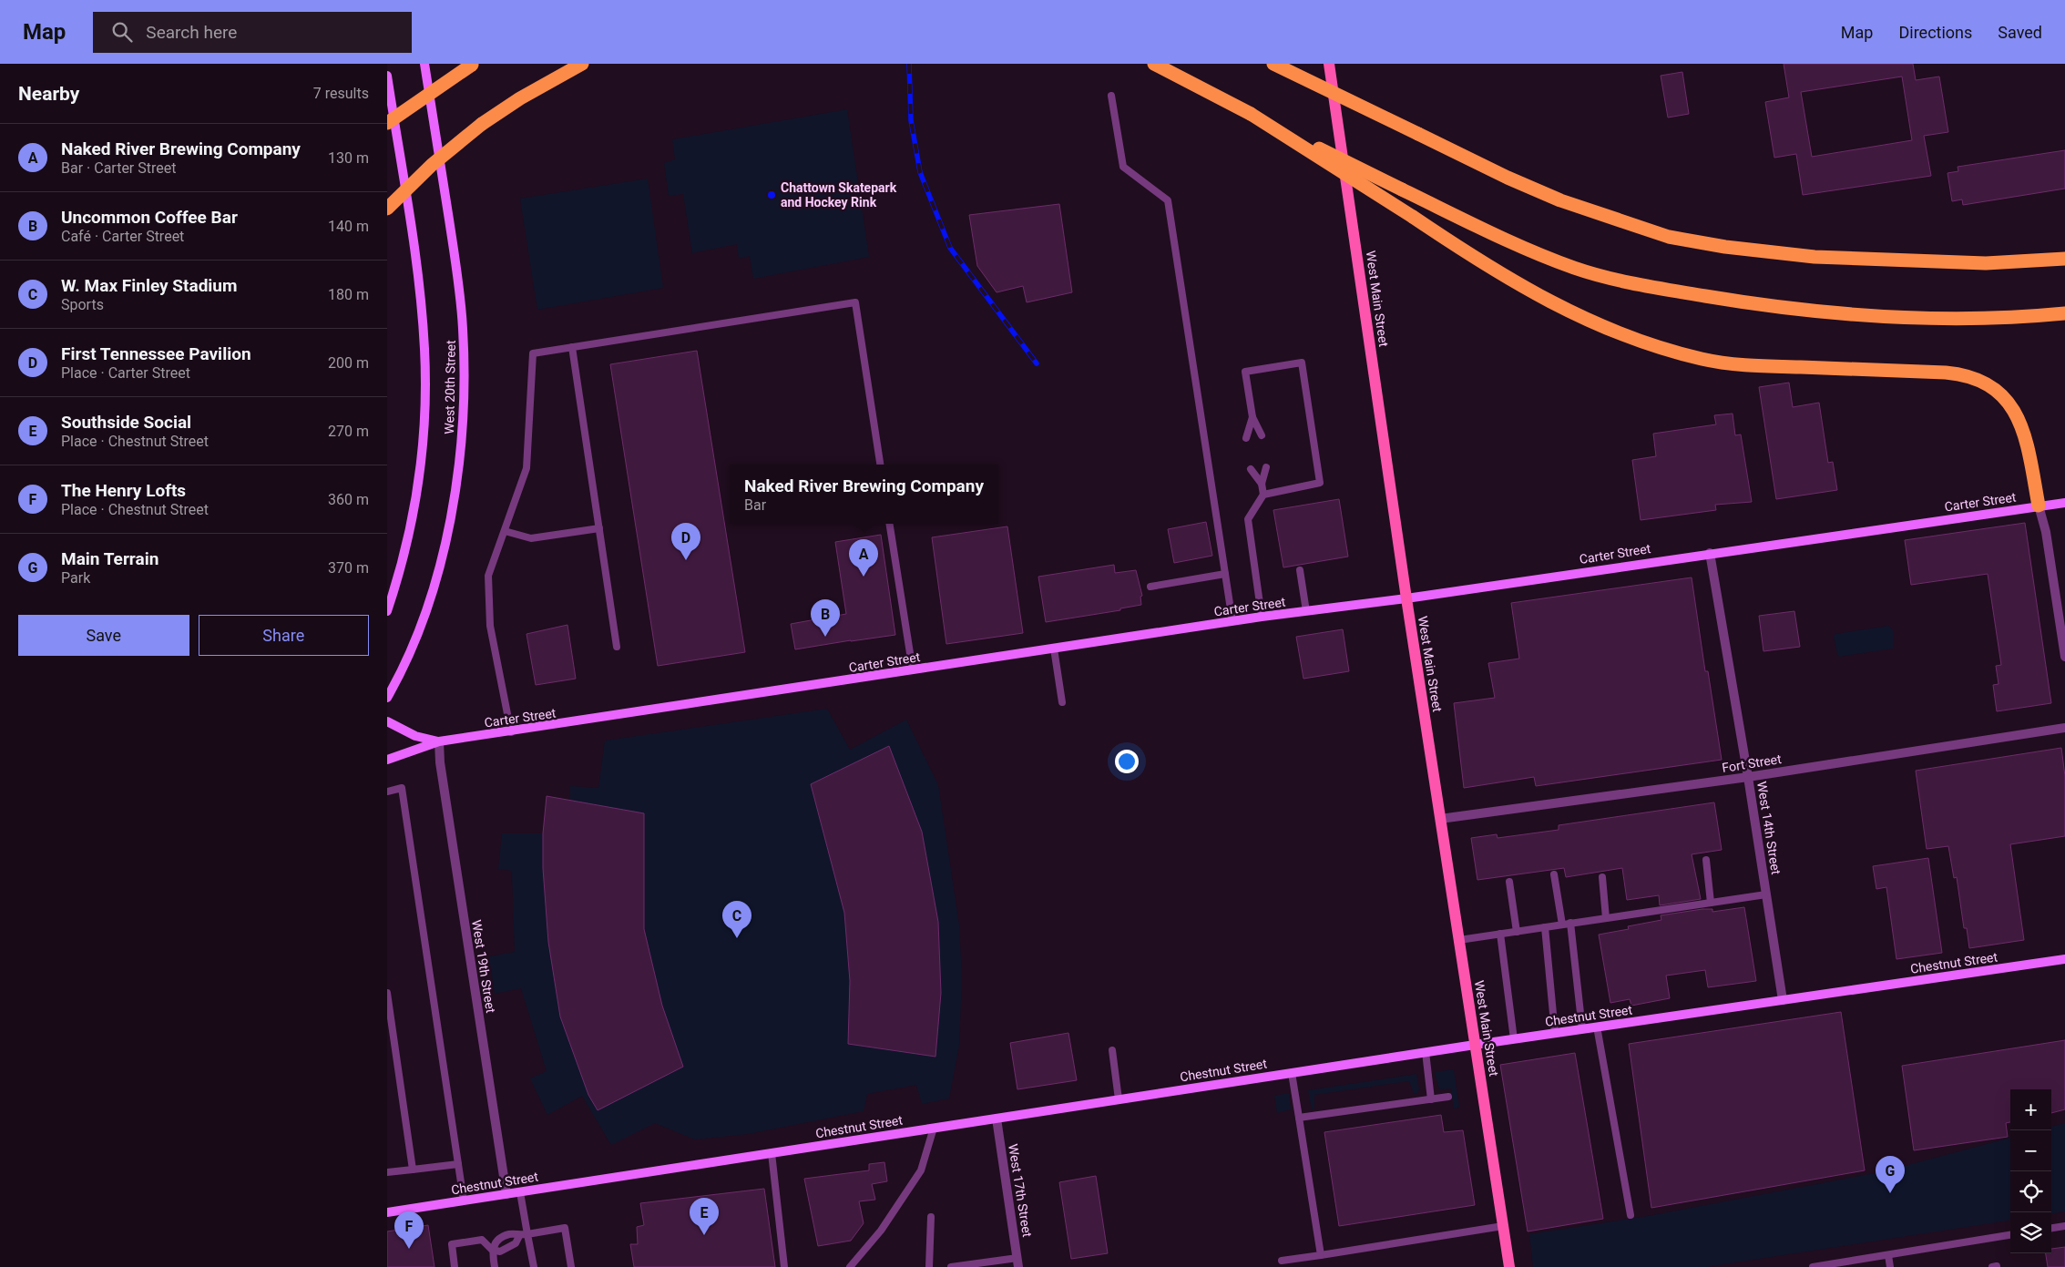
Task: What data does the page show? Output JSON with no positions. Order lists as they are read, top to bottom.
{
  "streets": {
    "main road": ["West Main Street"],
    "street": [
      "West 20th Street",
      "Carter Street",
      "Fort Street",
      "West 14th Street",
      "Chestnut Street",
      "West 19th Street",
      "West 17th Street"
    ]
  },
  "crossings": [
    ["West Main Street", "Carter Street"],
    ["West Main Street", "Fort Street"],
    ["West Main Street", "Chestnut Street"],
    ["Carter Street", "West 14th Street"],
    ["Carter Street", "West 19th Street"],
    ["Fort Street", "West 14th Street"],
    ["West 14th Street", "Chestnut Street"],
    ["Chestnut Street", "West 19th Street"],
    ["Chestnut Street", "West 17th Street"]
  ],
  "places": ["Chattown Skatepark and Hockey Rink"],
  "page": {
    "header": "Map",
    "search": "Search here",
    "nav": ["Map", "Directions", "Saved"],
    "heading": ["Nearby", "7 results"],
    "list": [
      {
        "mark": "A",
        "name": "Naked River Brewing Company",
        "note": "Bar · Carter Street",
        "value": "130 m"
      },
      {
        "mark": "B",
        "name": "Uncommon Coffee Bar",
        "note": "Café · Carter Street",
        "value": "140 m"
      },
      {
        "mark": "C",
        "name": "W. Max Finley Stadium",
        "note": "Sports",
        "value": "180 m"
      },
      {
        "mark": "D",
        "name": "First Tennessee Pavilion",
        "note": "Place · Carter Street",
        "value": "200 m"
      },
      {
        "mark": "E",
        "name": "Southside Social",
        "note": "Place · Chestnut Street",
        "value": "270 m"
      },
      {
        "mark": "F",
        "name": "The Henry Lofts",
        "note": "Place · Chestnut Street",
        "value": "360 m"
      },
      {
        "mark": "G",
        "name": "Main Terrain",
        "note": "Park",
        "value": "370 m"
      }
    ],
    "popup": ["Naked River Brewing Company", "Bar"],
    "pins": [
      "D",
      "A",
      "B",
      "C",
      "G",
      "E",
      "F"
    ],
    "buttons": ["Save", "Share"],
    "map_buttons": ["+", "−"]
  }
}
